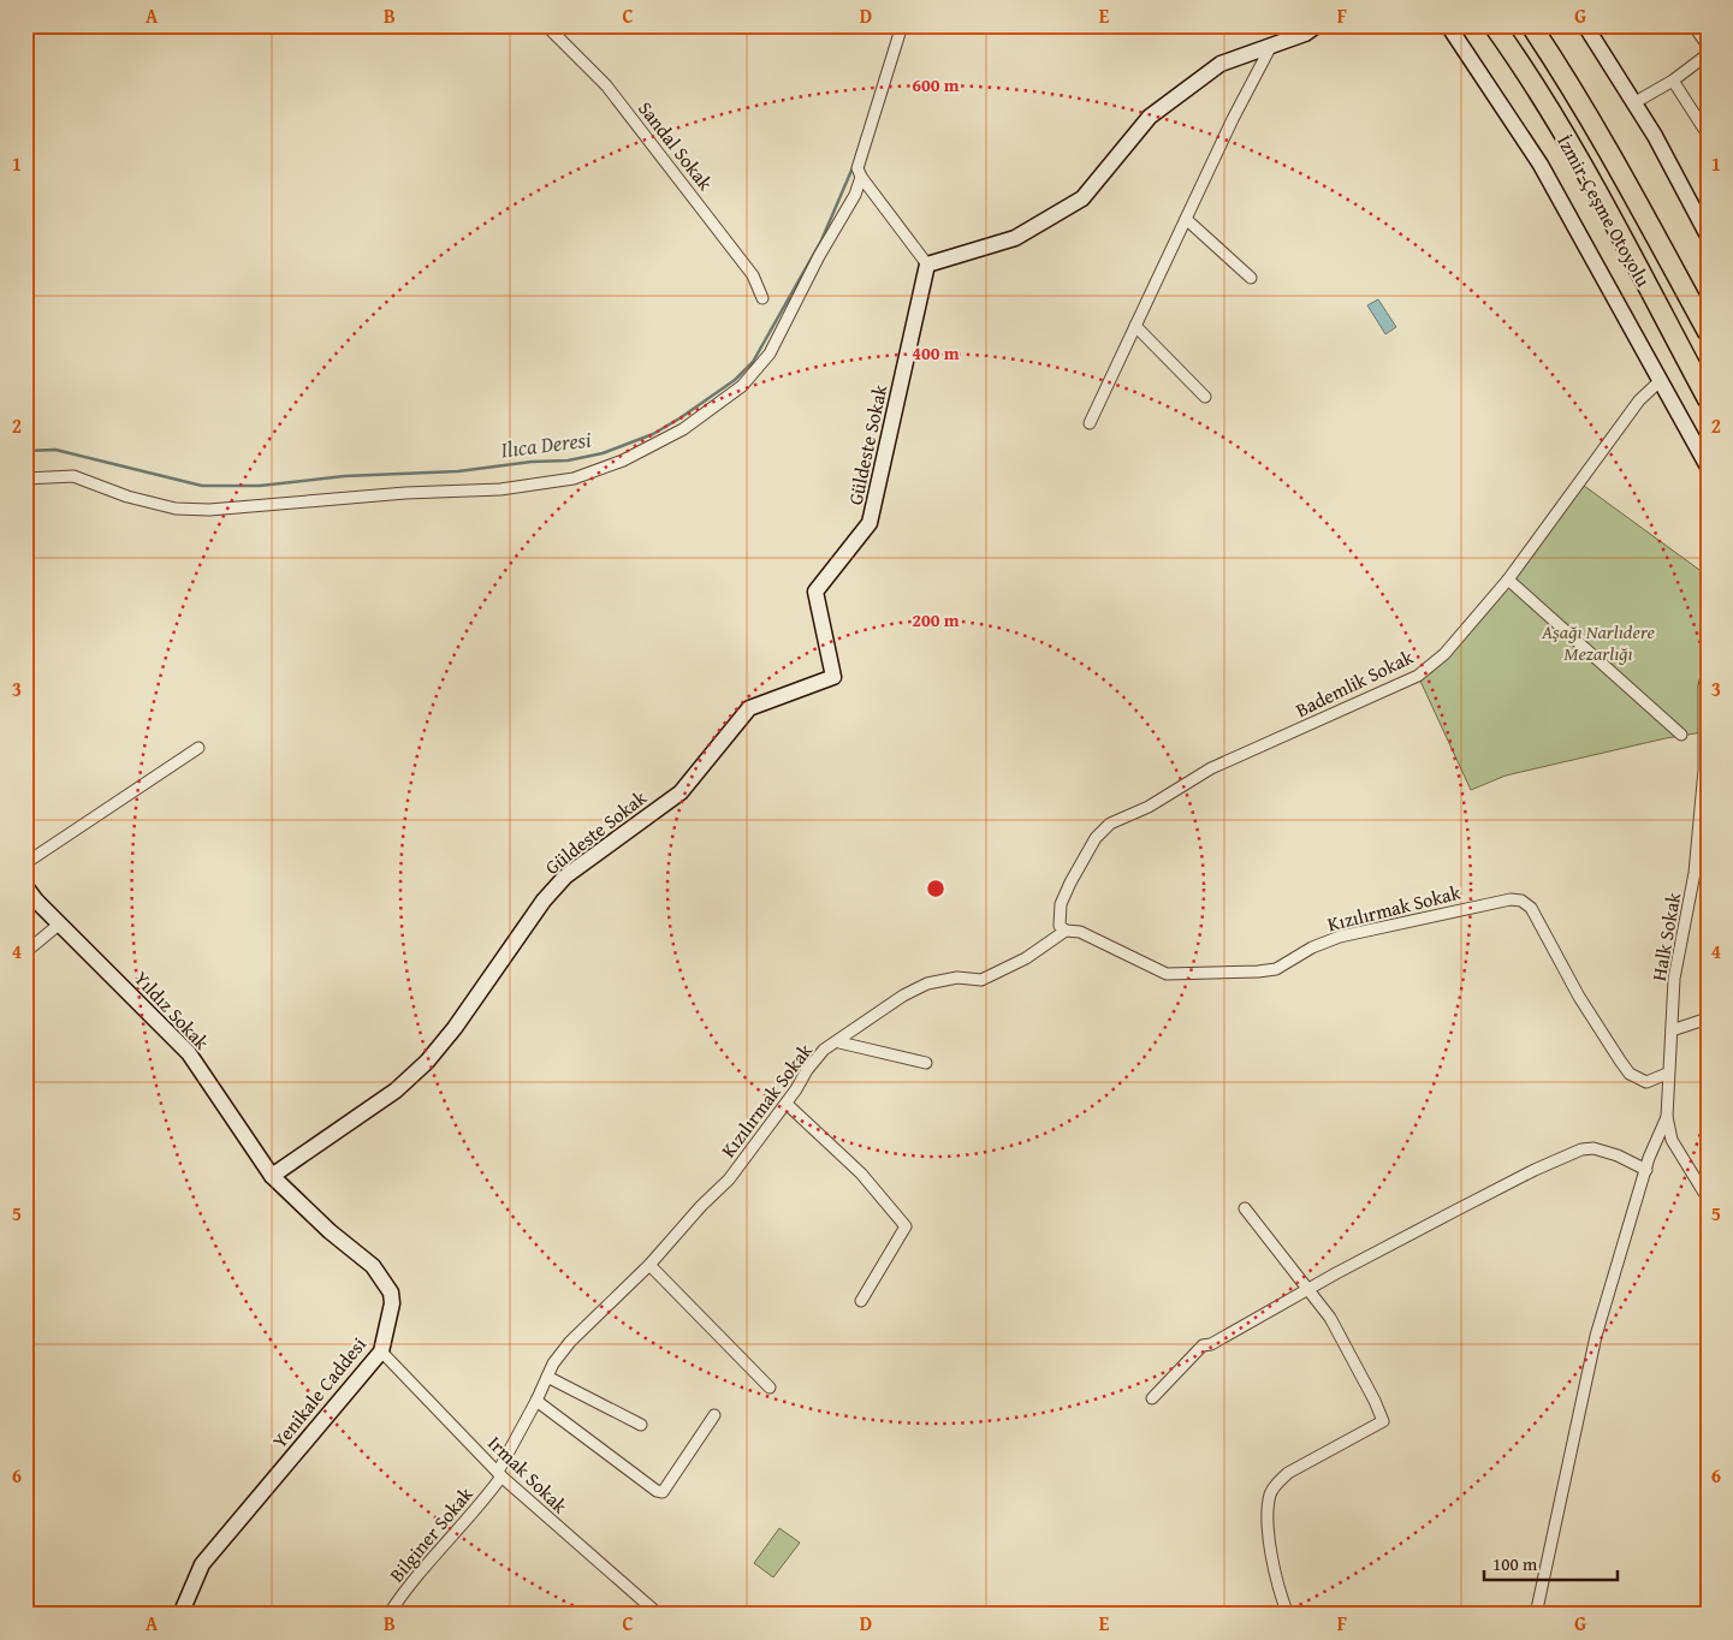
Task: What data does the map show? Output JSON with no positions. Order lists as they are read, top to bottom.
{
  "streets": {
    "highway": ["İzmir-Çeşme Otoyolu"],
    "street": [
      "Sandal Sokak",
      "Güldeste Sokak",
      "Bademlik Sokak",
      "Kızılırmak Sokak",
      "Halk Sokak",
      "Yıldız Sokak",
      "Yenikale Caddesi",
      "Irmak Sokak",
      "Bilginer Sokak"
    ]
  },
  "crossings": [
    ["Güldeste Sokak", "Yıldız Sokak"],
    ["Güldeste Sokak", "Yenikale Caddesi"],
    ["Bademlik Sokak", "Kızılırmak Sokak"],
    ["Kızılırmak Sokak", "Halk Sokak"],
    ["Kızılırmak Sokak", "Irmak Sokak"],
    ["Kızılırmak Sokak", "Bilginer Sokak"],
    ["Yıldız Sokak", "Yenikale Caddesi"],
    ["Yenikale Caddesi", "Irmak Sokak"],
    ["Irmak Sokak", "Bilginer Sokak"]
  ],
  "water": ["Ilıca Deresi"],
  "parks": ["Aşağı Narlıdere Mezarlığı"],
  "scale_bar": "100 m",
  "grid": {
    "columns": [
      "A",
      "B",
      "C",
      "D",
      "E",
      "F",
      "G"
    ],
    "rows": [
      "1",
      "2",
      "3",
      "4",
      "5",
      "6"
    ]
  },
  "rings": ["600 m", "400 m", "200 m"]
}
